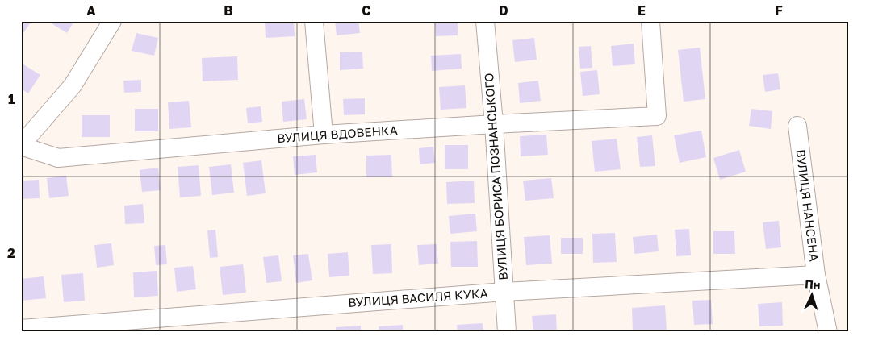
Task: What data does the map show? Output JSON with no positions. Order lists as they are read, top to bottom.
{
  "streets": {
    "street": [
      "ВУЛИЦЯ ВДОВЕНКА",
      "ВУЛИЦЯ БОРИСА ПОЗНАНСЬКОГО",
      "ВУЛИЦЯ НАНСЕНА",
      "ВУЛИЦЯ ВАСИЛЯ КУКА"
    ]
  },
  "crossings": [
    ["ВУЛИЦЯ ВДОВЕНКА", "ВУЛИЦЯ БОРИСА ПОЗНАНСЬКОГО"],
    ["ВУЛИЦЯ БОРИСА ПОЗНАНСЬКОГО", "ВУЛИЦЯ ВАСИЛЯ КУКА"],
    ["ВУЛИЦЯ НАНСЕНА", "ВУЛИЦЯ ВАСИЛЯ КУКА"]
  ],
  "north": "top",
  "grid": {
    "columns": [
      "A",
      "B",
      "C",
      "D",
      "E",
      "F"
    ],
    "rows": ["1", "2"]
  }
}
